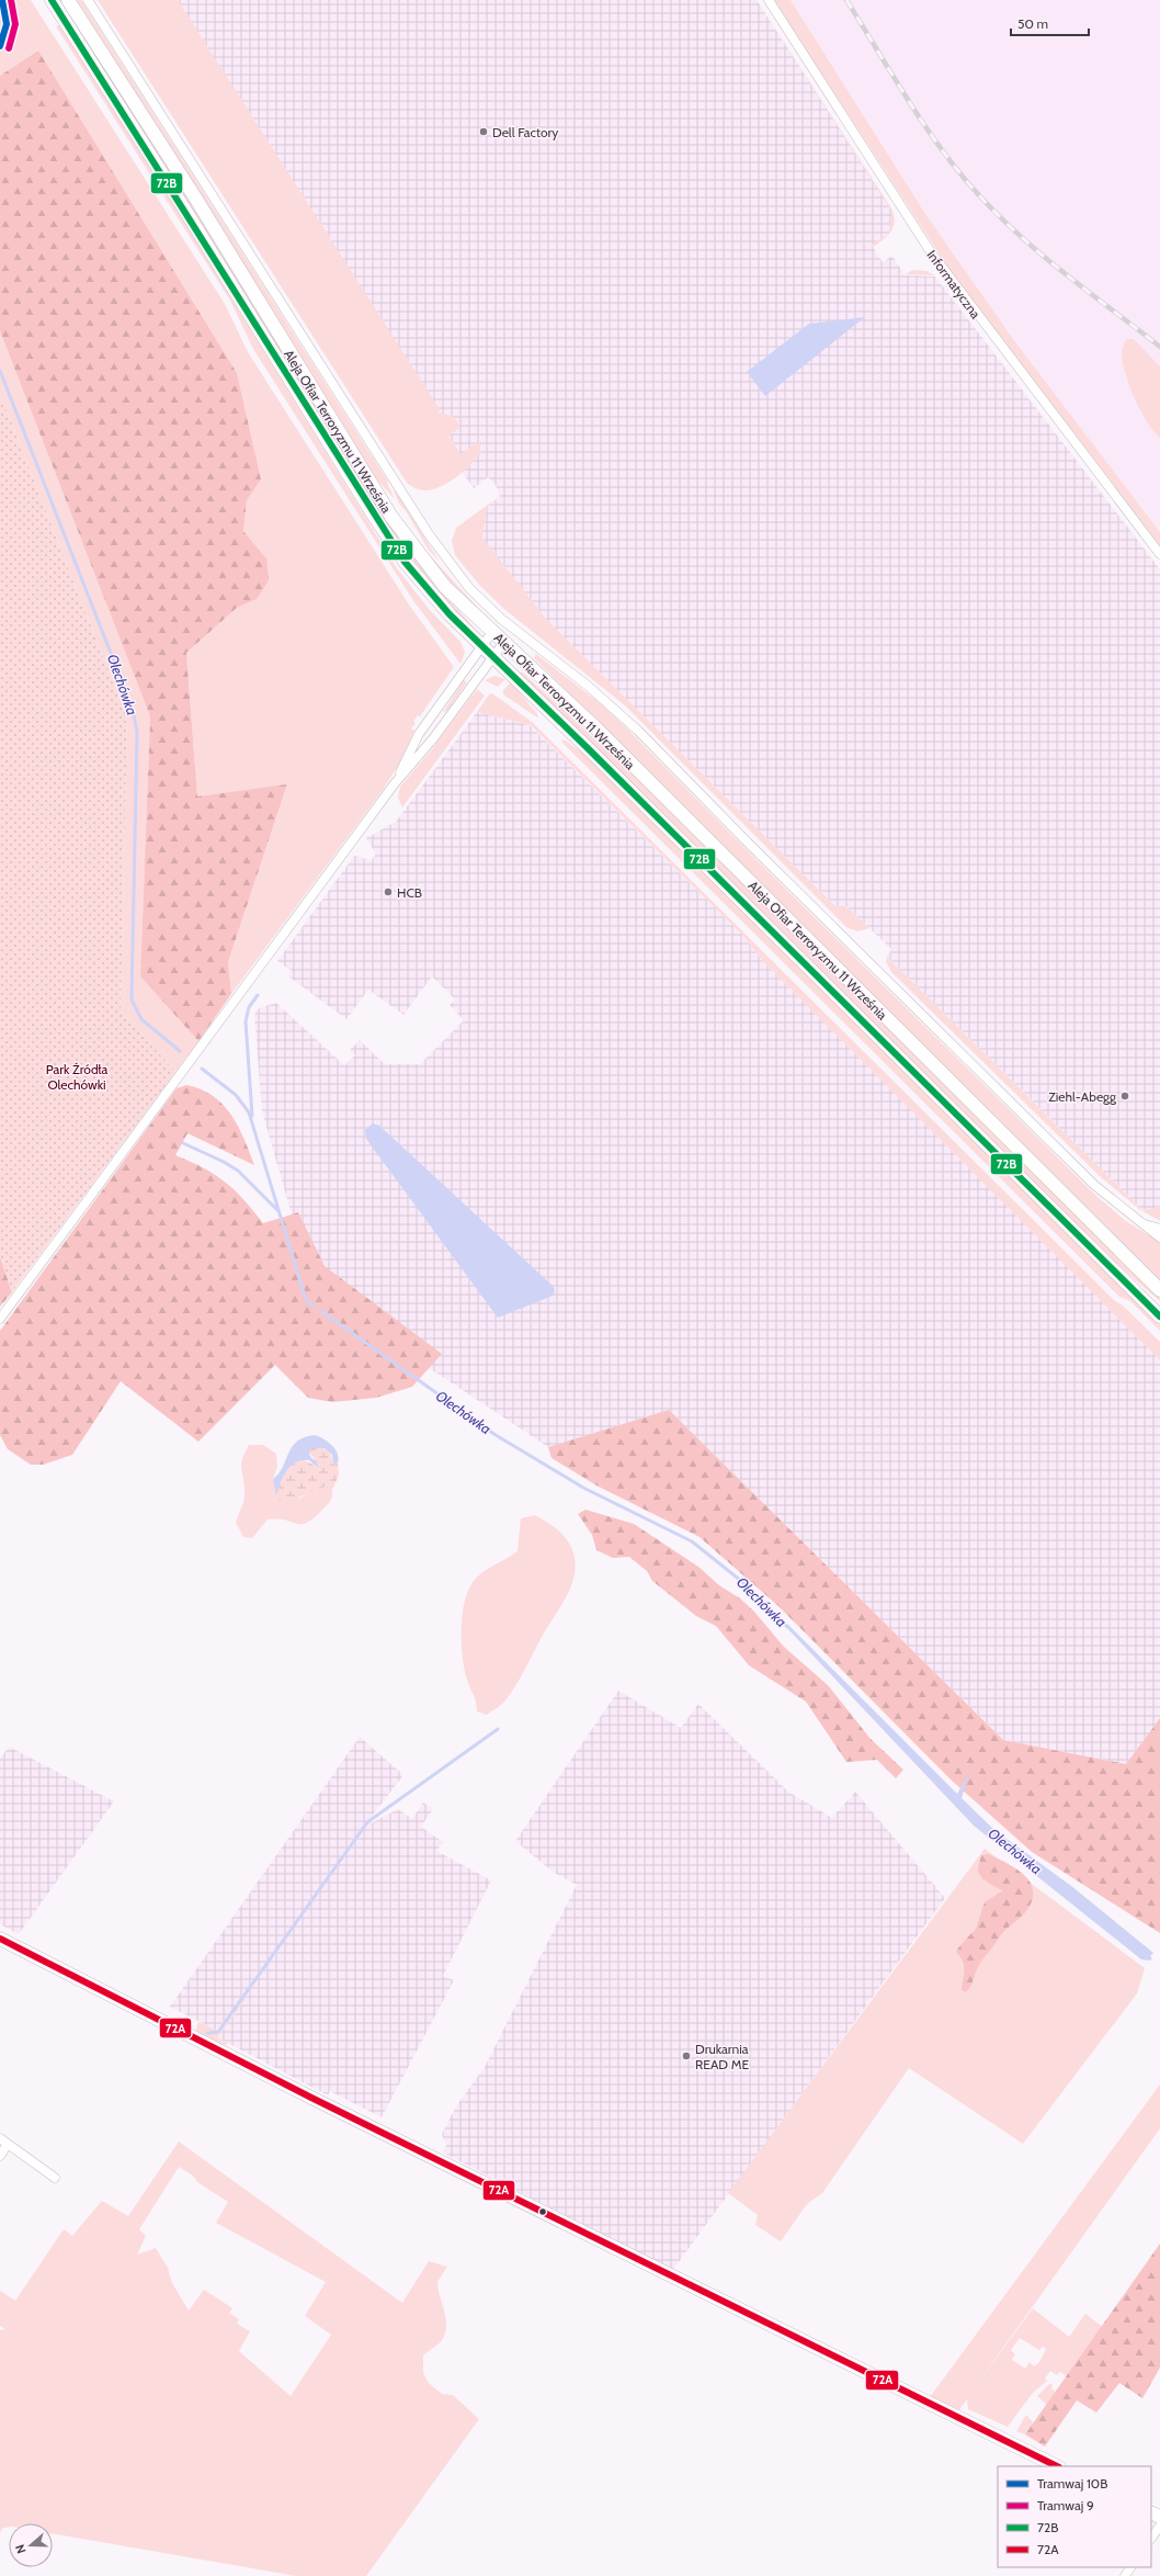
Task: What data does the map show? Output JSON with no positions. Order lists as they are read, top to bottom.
{
  "streets": {
    "street": ["Informatyczna", "Aleja Ofiar Terroryzmu 11 Września"]
  },
  "water": ["Olechówka"],
  "parks": ["Park Źródła Olechówki"],
  "places": [
    "Dell Factory",
    "HCB",
    "Ziehl-Abegg",
    "Drukarnia READ ME"
  ],
  "lines": [
    "tram line 10B",
    "tram line 9",
    "transit line 72B",
    "transit line 72A"
  ],
  "legend": [
    "Tramwaj 10B",
    "Tramwaj 9",
    "72B",
    "72A"
  ],
  "scale_bar": "50 m",
  "north": "left"
}
